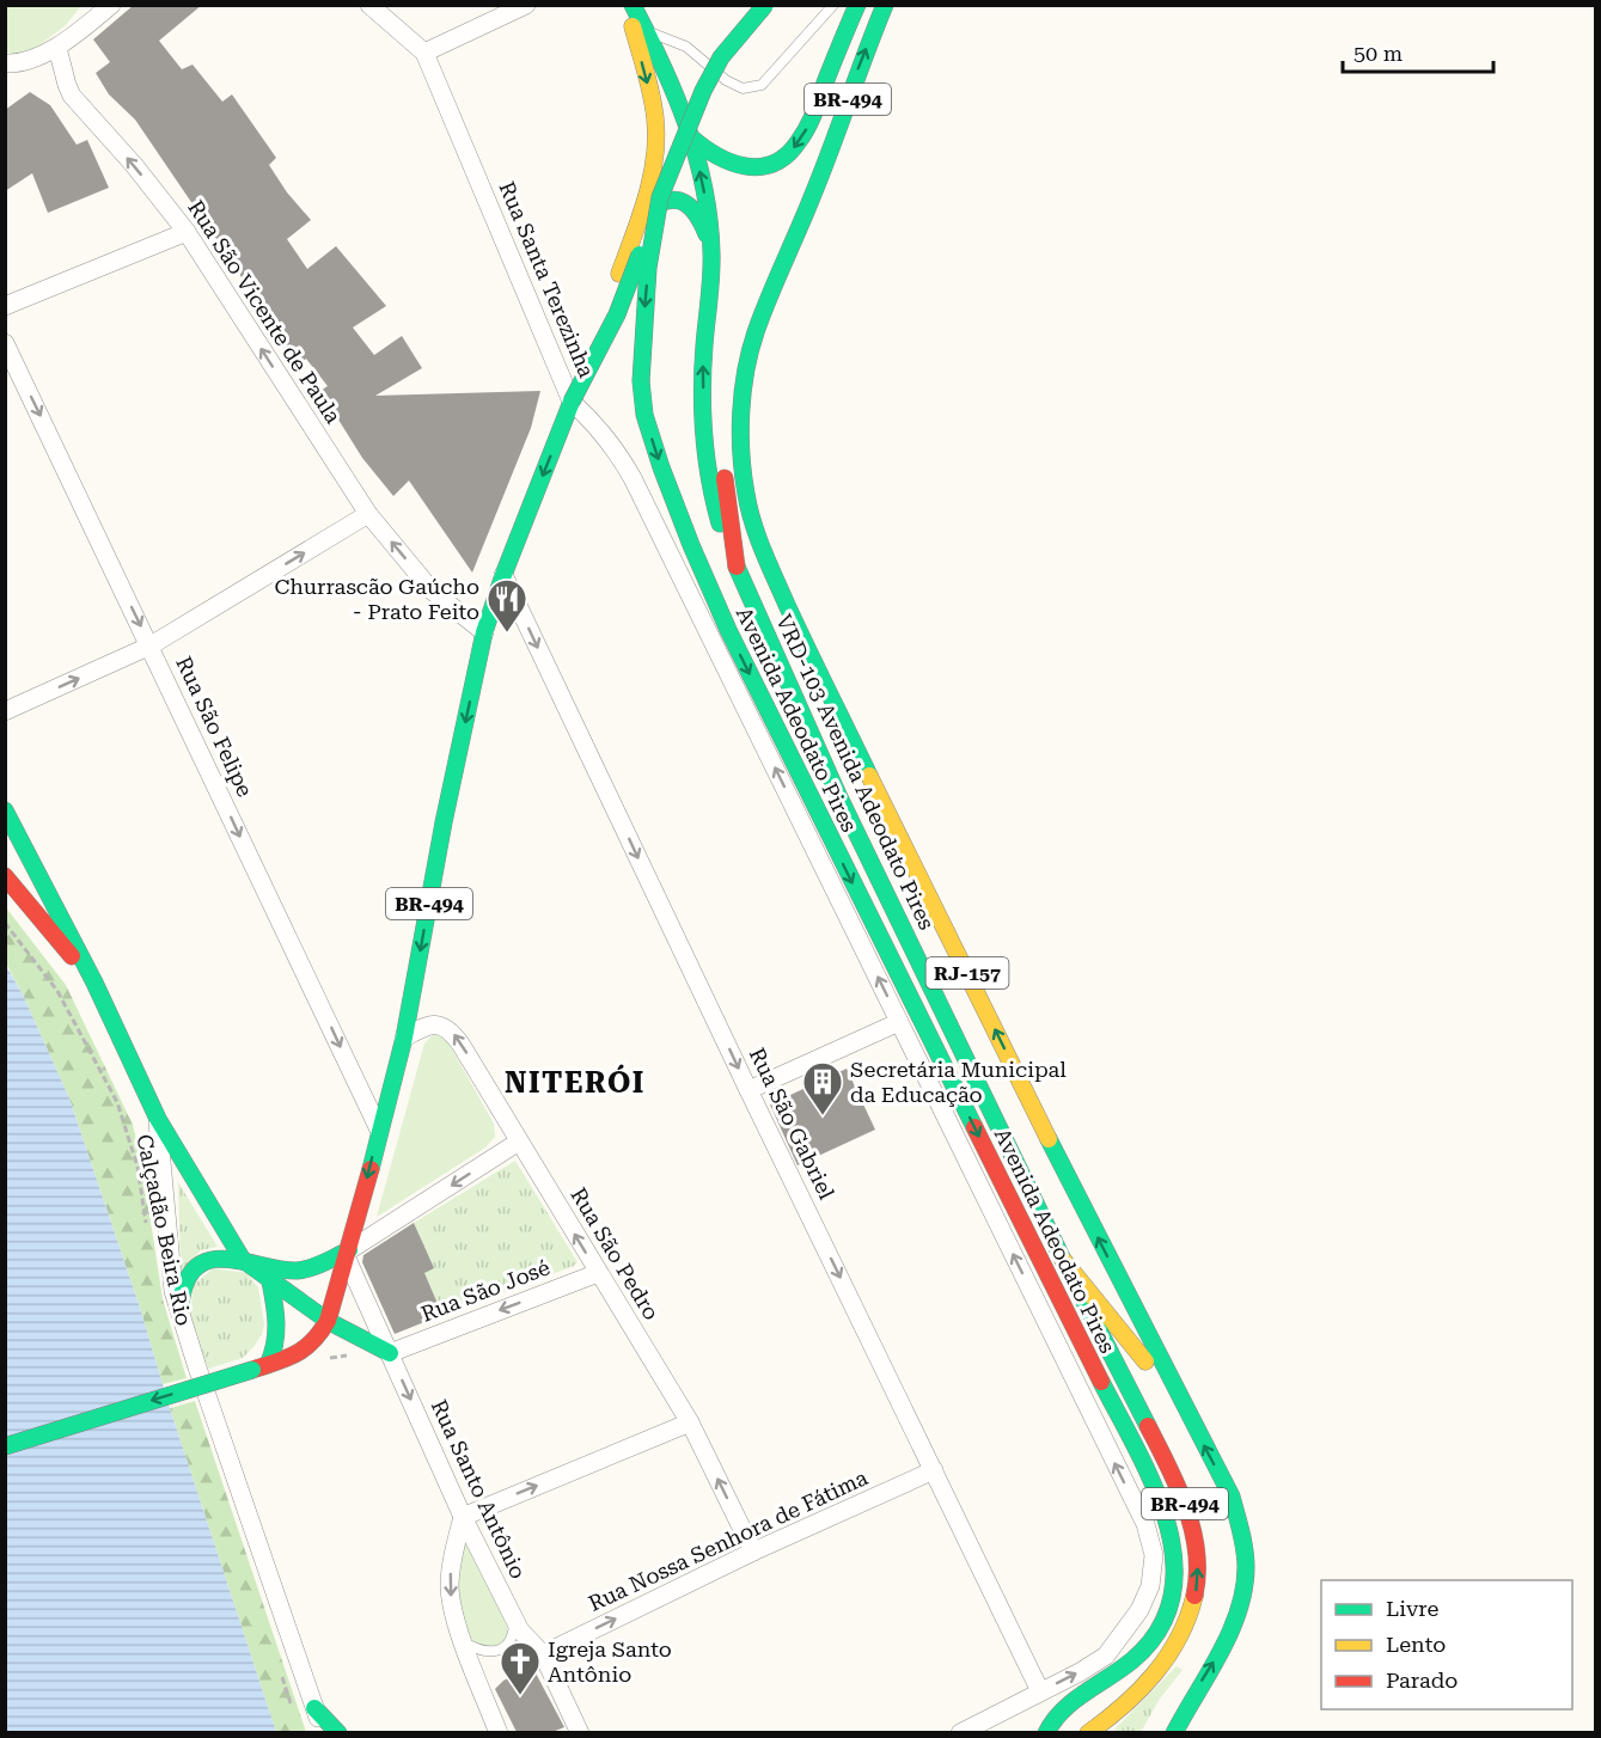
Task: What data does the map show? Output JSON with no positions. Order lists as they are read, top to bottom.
{
  "streets": {
    "main road": [
      "BR-494",
      "Avenida Adeodato Pires",
      "VRD-103 Avenida Adeodato Pires",
      "RJ-157"
    ],
    "street": [
      "Rua Santa Terezinha",
      "Rua São Vicente de Paula",
      "Rua São Felipe",
      "Rua São Gabriel",
      "Rua São Pedro",
      "Rua São José",
      "Rua Santo Antônio",
      "Rua Nossa Senhora de Fátima"
    ],
    "path": ["Calçadão Beira Rio"]
  },
  "crossings": [
    ["BR-494", "Rua Santa Terezinha"],
    ["BR-494", "Rua São Vicente de Paula"],
    ["BR-494", "Rua São Felipe"],
    ["BR-494", "RJ-157"],
    ["BR-494", "Rua São Gabriel"],
    ["BR-494", "Rua São Pedro"],
    ["BR-494", "Rua Santo Antônio"],
    ["Rua Santa Terezinha", "Rua São Gabriel"],
    ["Rua São Gabriel", "Rua Nossa Senhora de Fátima"],
    ["Rua São Pedro", "Rua São José"],
    ["Rua São Pedro", "Rua Nossa Senhora de Fátima"],
    ["Rua São José", "Rua Santo Antônio"],
    ["Rua Santo Antônio", "Rua Nossa Senhora de Fátima"]
  ],
  "one_way": [
    "Rua Santa Terezinha",
    "Rua São Vicente de Paula",
    "Rua São Felipe",
    "Rua São Gabriel",
    "Rua São Pedro"
  ],
  "districts": ["NITERÓI"],
  "places": {
    "restaurant": ["Churrascão Gaúcho - Prato Feito"],
    "building": ["Secretária Municipal da Educação"],
    "church": ["Igreja Santo Antônio"]
  },
  "legend": ["Livre", "Lento", "Parado"],
  "scale_bar": "50 m"
}
